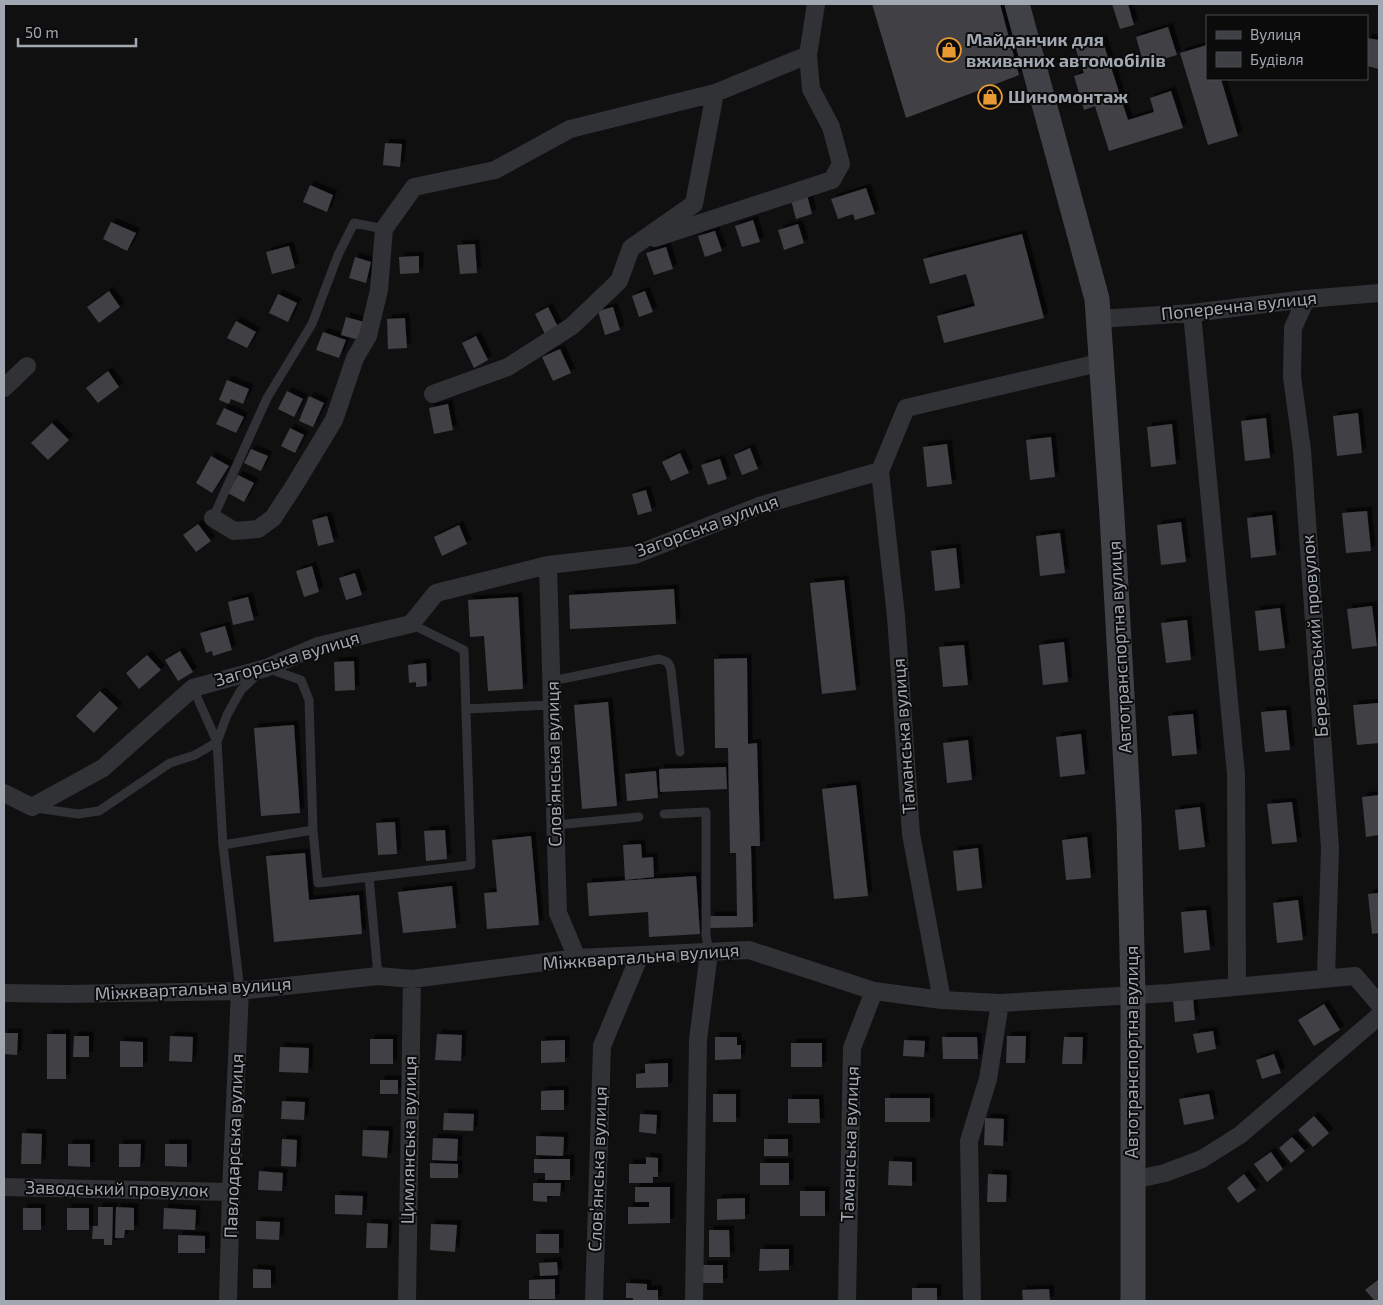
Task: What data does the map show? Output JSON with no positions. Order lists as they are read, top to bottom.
{
  "streets": {
    "main road": ["Автотранспортна вулиця"],
    "street": [
      "Поперечна вулиця",
      "Загорська вулиця",
      "Березовський провулок",
      "Таманська вулиця",
      "Слов’янська вулиця",
      "Міжквартальна вулиця",
      "Цимлянська вулиця",
      "Павлодарська вулиця",
      "Заводський провулок"
    ]
  },
  "crossings": [
    ["Поперечна вулиця", "Березовський провулок"],
    ["Поперечна вулиця", "Автотранспортна вулиця"],
    ["Загорська вулиця", "Таманська вулиця"],
    ["Загорська вулиця", "Слов’янська вулиця"],
    ["Березовський провулок", "Міжквартальна вулиця"],
    ["Автотранспортна вулиця", "Міжквартальна вулиця"],
    ["Таманська вулиця", "Міжквартальна вулиця"],
    ["Слов’янська вулиця", "Міжквартальна вулиця"],
    ["Міжквартальна вулиця", "Цимлянська вулиця"],
    ["Міжквартальна вулиця", "Павлодарська вулиця"],
    ["Павлодарська вулиця", "Заводський провулок"]
  ],
  "places": {
    "shop": ["Майданчик для вживаних автомобілів", "Шиномонтаж"]
  },
  "legend": ["Вулиця", "Будівля"],
  "scale_bar": "50 m"
}
